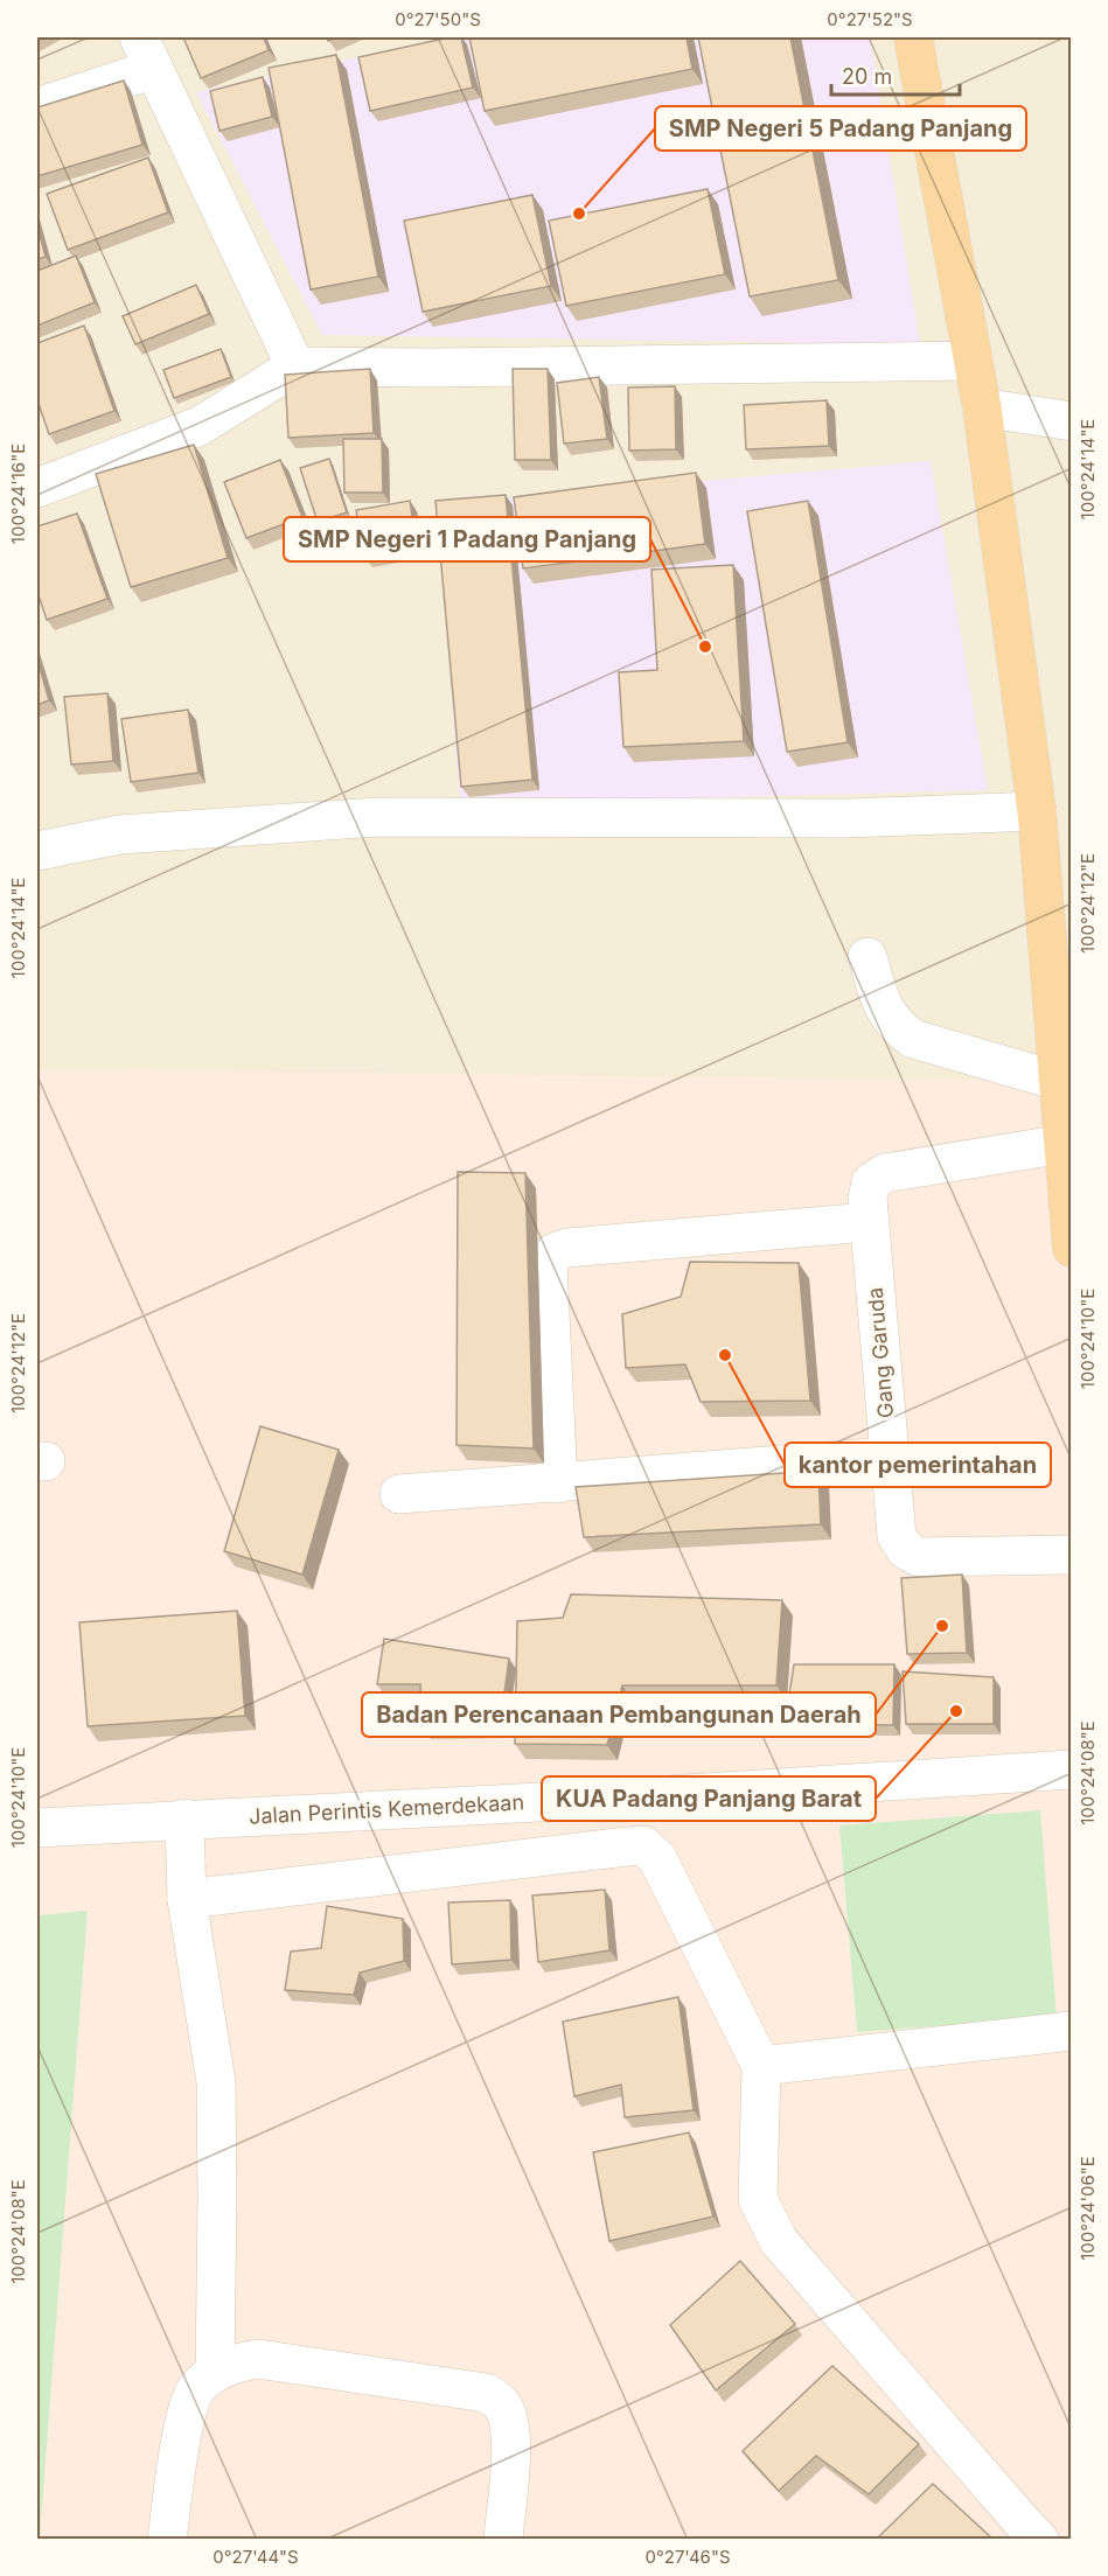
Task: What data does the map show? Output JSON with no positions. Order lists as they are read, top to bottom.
{
  "streets": {
    "street": ["Gang Garuda", "Jalan Perintis Kemerdekaan"]
  },
  "places": [
    "SMP Negeri 5 Padang Panjang",
    "SMP Negeri 1 Padang Panjang",
    "kantor pemerintahan",
    "Badan Perencanaan Pembangunan Daerah",
    "KUA Padang Panjang Barat"
  ],
  "scale_bar": "20 m",
  "coordinates": [
    "0°27'50\"S",
    "0°27'52\"S",
    "100°24'14\"E",
    "100°24'16\"E",
    "100°24'12\"E",
    "100°24'10\"E",
    "100°24'08\"E",
    "100°24'06\"E",
    "0°27'44\"S",
    "0°27'46\"S"
  ]
}
